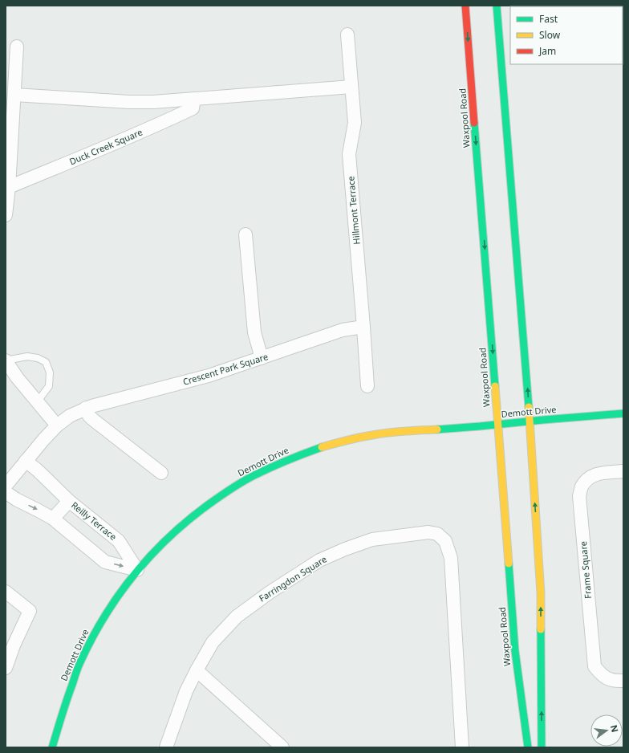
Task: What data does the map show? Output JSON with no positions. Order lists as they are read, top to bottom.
{
  "streets": {
    "street": [
      "Waxpool Road",
      "Duck Creek Square",
      "Hillmont Terrace",
      "Crescent Park Square",
      "Demott Drive",
      "Reilly Terrace",
      "Frame Square",
      "Farringdon Square"
    ]
  },
  "crossings": [
    ["Waxpool Road", "Demott Drive"],
    ["Hillmont Terrace", "Crescent Park Square"],
    ["Crescent Park Square", "Reilly Terrace"],
    ["Demott Drive", "Reilly Terrace"]
  ],
  "legend": ["Fast", "Slow", "Jam"],
  "north": "right"
}
